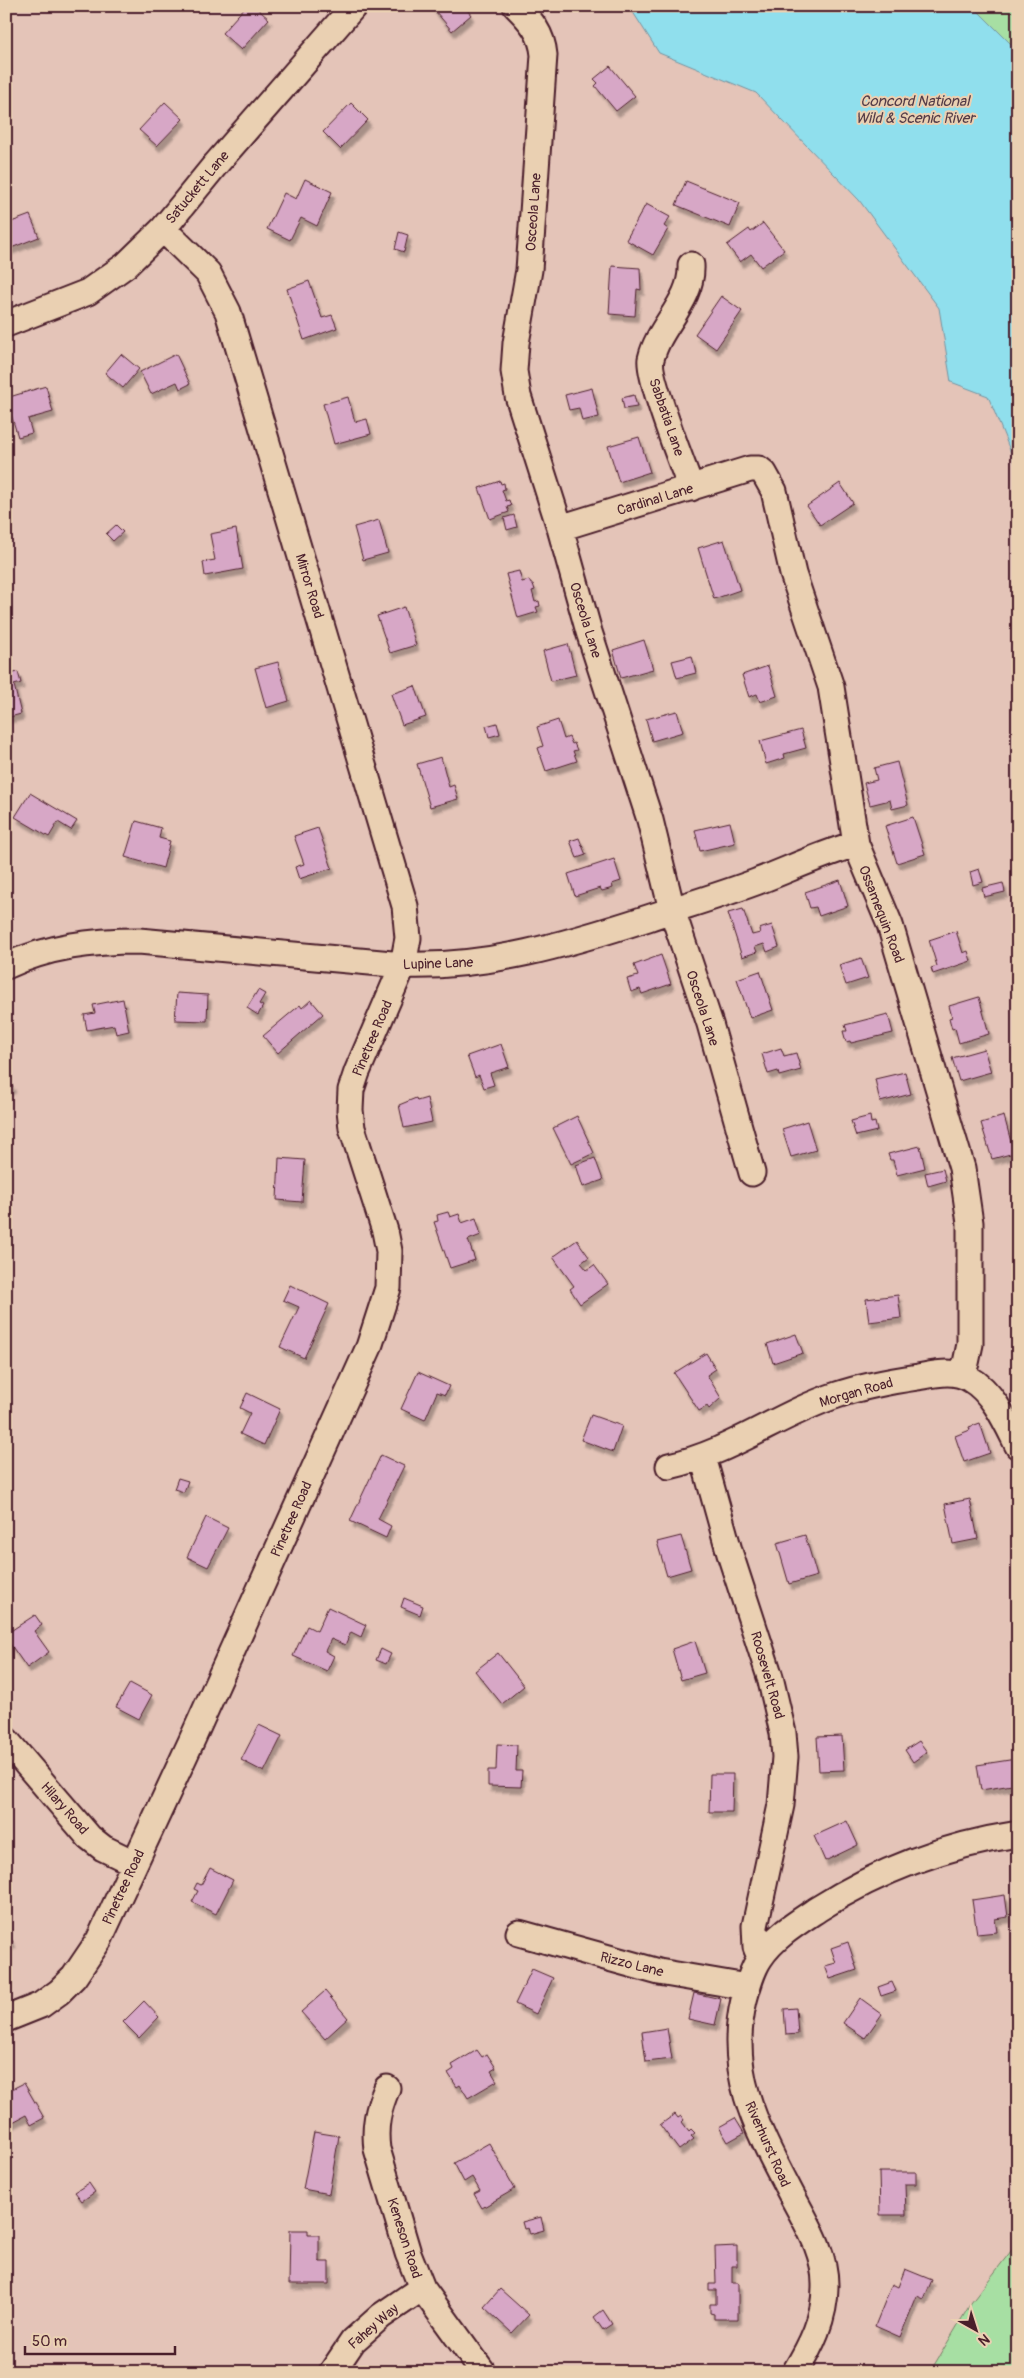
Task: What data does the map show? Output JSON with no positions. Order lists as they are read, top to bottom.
{
  "streets": {
    "street": [
      "Satuckett Lane",
      "Osceola Lane",
      "Sabbatia Lane",
      "Cardinal Lane",
      "Mirror Road",
      "Ossamequin Road",
      "Lupine Lane",
      "Pinetree Road",
      "Morgan Road",
      "Roosevelt Road",
      "Hilary Road",
      "Rizzo Lane",
      "Riverhurst Road",
      "Keneson Road",
      "Fahey Way"
    ]
  },
  "crossings": [
    ["Satuckett Lane", "Mirror Road"],
    ["Osceola Lane", "Cardinal Lane"],
    ["Osceola Lane", "Lupine Lane"],
    ["Sabbatia Lane", "Cardinal Lane"],
    ["Cardinal Lane", "Ossamequin Road"],
    ["Mirror Road", "Lupine Lane"],
    ["Mirror Road", "Pinetree Road"],
    ["Ossamequin Road", "Lupine Lane"],
    ["Ossamequin Road", "Morgan Road"],
    ["Lupine Lane", "Pinetree Road"],
    ["Pinetree Road", "Hilary Road"],
    ["Morgan Road", "Roosevelt Road"],
    ["Roosevelt Road", "Riverhurst Road"],
    ["Rizzo Lane", "Riverhurst Road"],
    ["Keneson Road", "Fahey Way"]
  ],
  "water": ["Concord National Wild & Scenic River"],
  "scale_bar": "50 m",
  "north": "bottom right"
}
